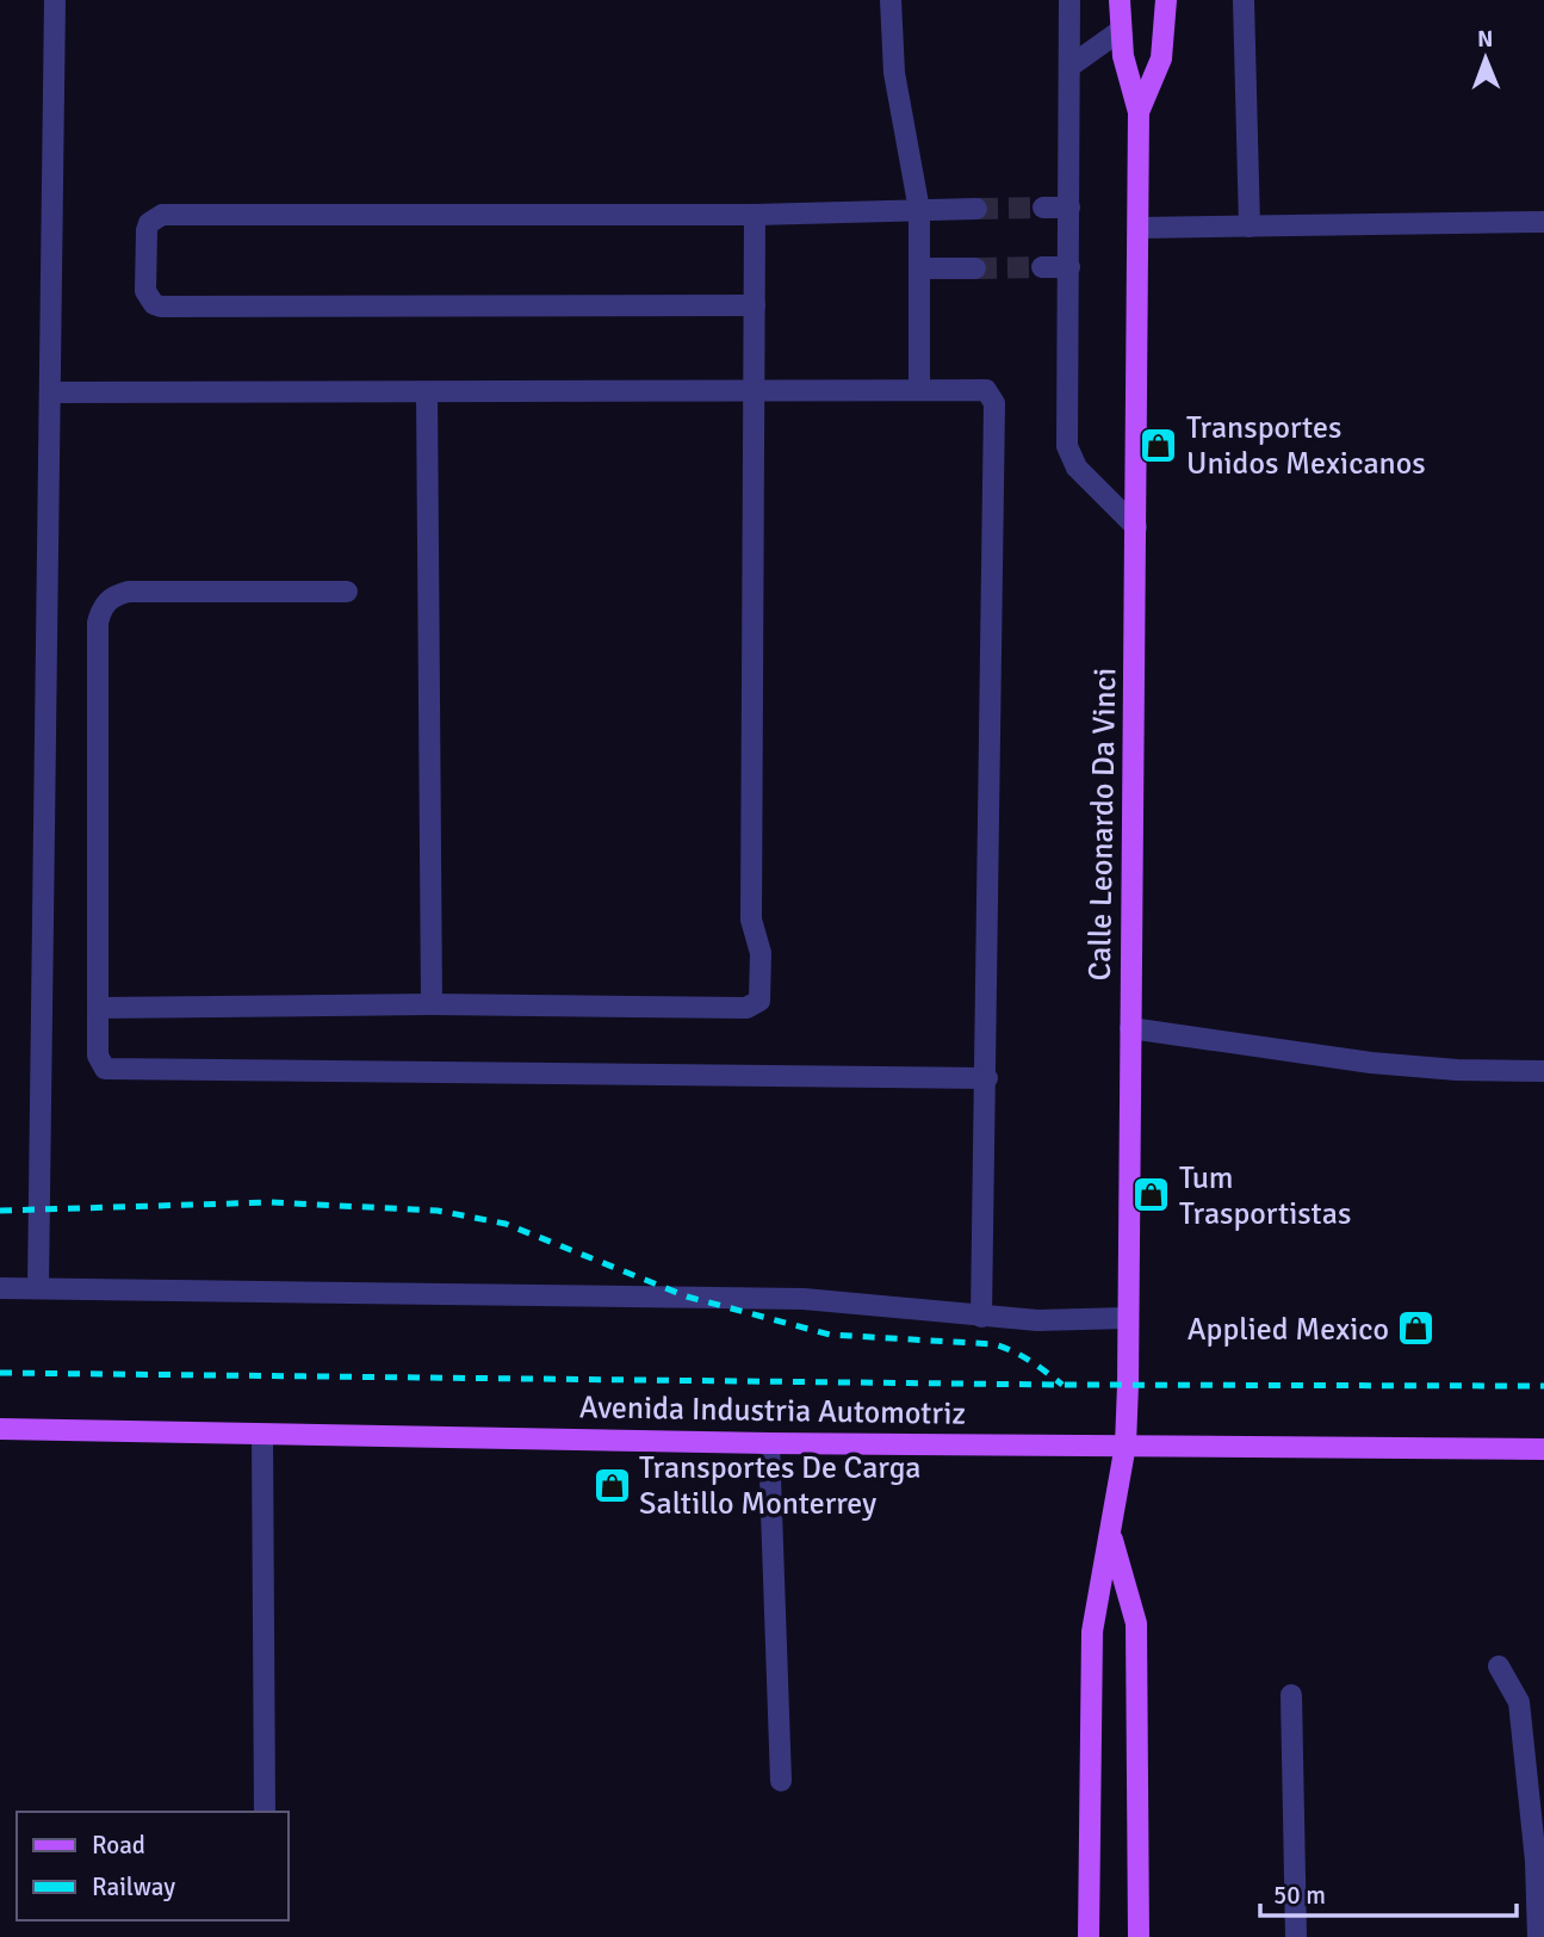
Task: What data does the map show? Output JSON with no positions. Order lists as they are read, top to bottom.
{
  "streets": {
    "main road": ["Calle Leonardo Da Vinci", "Avenida Industria Automotriz"]
  },
  "crossings": [
    ["Calle Leonardo Da Vinci", "Avenida Industria Automotriz"]
  ],
  "places": {
    "shop": [
      "Transportes Unidos Mexicanos",
      "Tum Trasportistas",
      "Applied Mexico",
      "Transportes De Carga Saltillo Monterrey"
    ]
  },
  "legend": ["Road", "Railway"],
  "scale_bar": "50 m",
  "north": "top"
}
